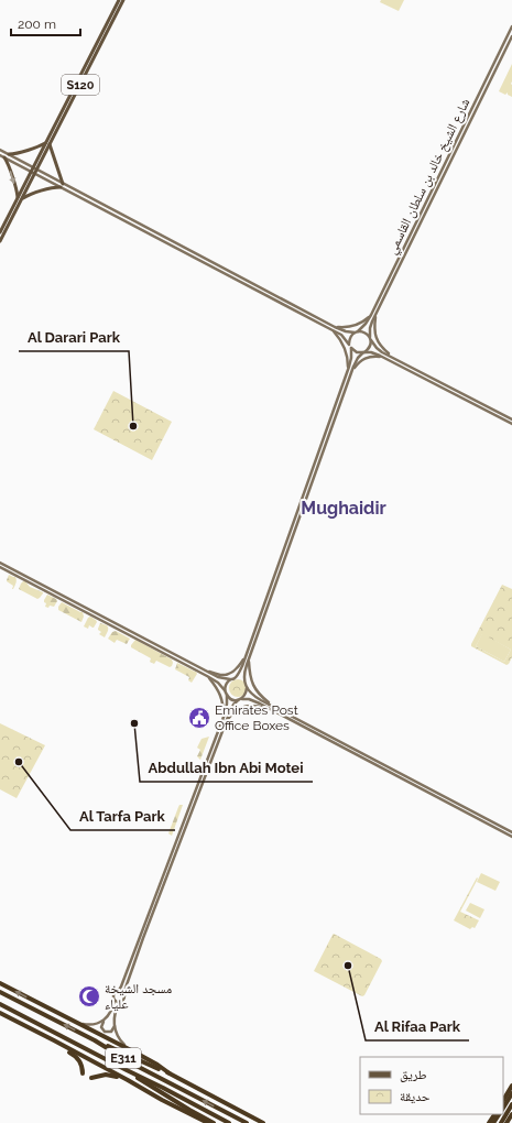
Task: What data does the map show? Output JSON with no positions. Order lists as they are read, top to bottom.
{
  "streets": {
    "highway": ["E311"],
    "main road": ["S120", "شارع الشيخ خالد بن سلطان القاسمي"]
  },
  "districts": ["Mughaidir"],
  "places": {
    "other": [
      "Al Darari Park",
      "Abdullah Ibn Abi Motei",
      "Al Tarfa Park",
      "Al Rifaa Park"
    ],
    "public building": ["Emirates Post Office Boxes"],
    "mosque": ["مسجد الشيخة علياء"]
  },
  "legend": ["طريق", "حديقة"],
  "scale_bar": "200 m"
}
